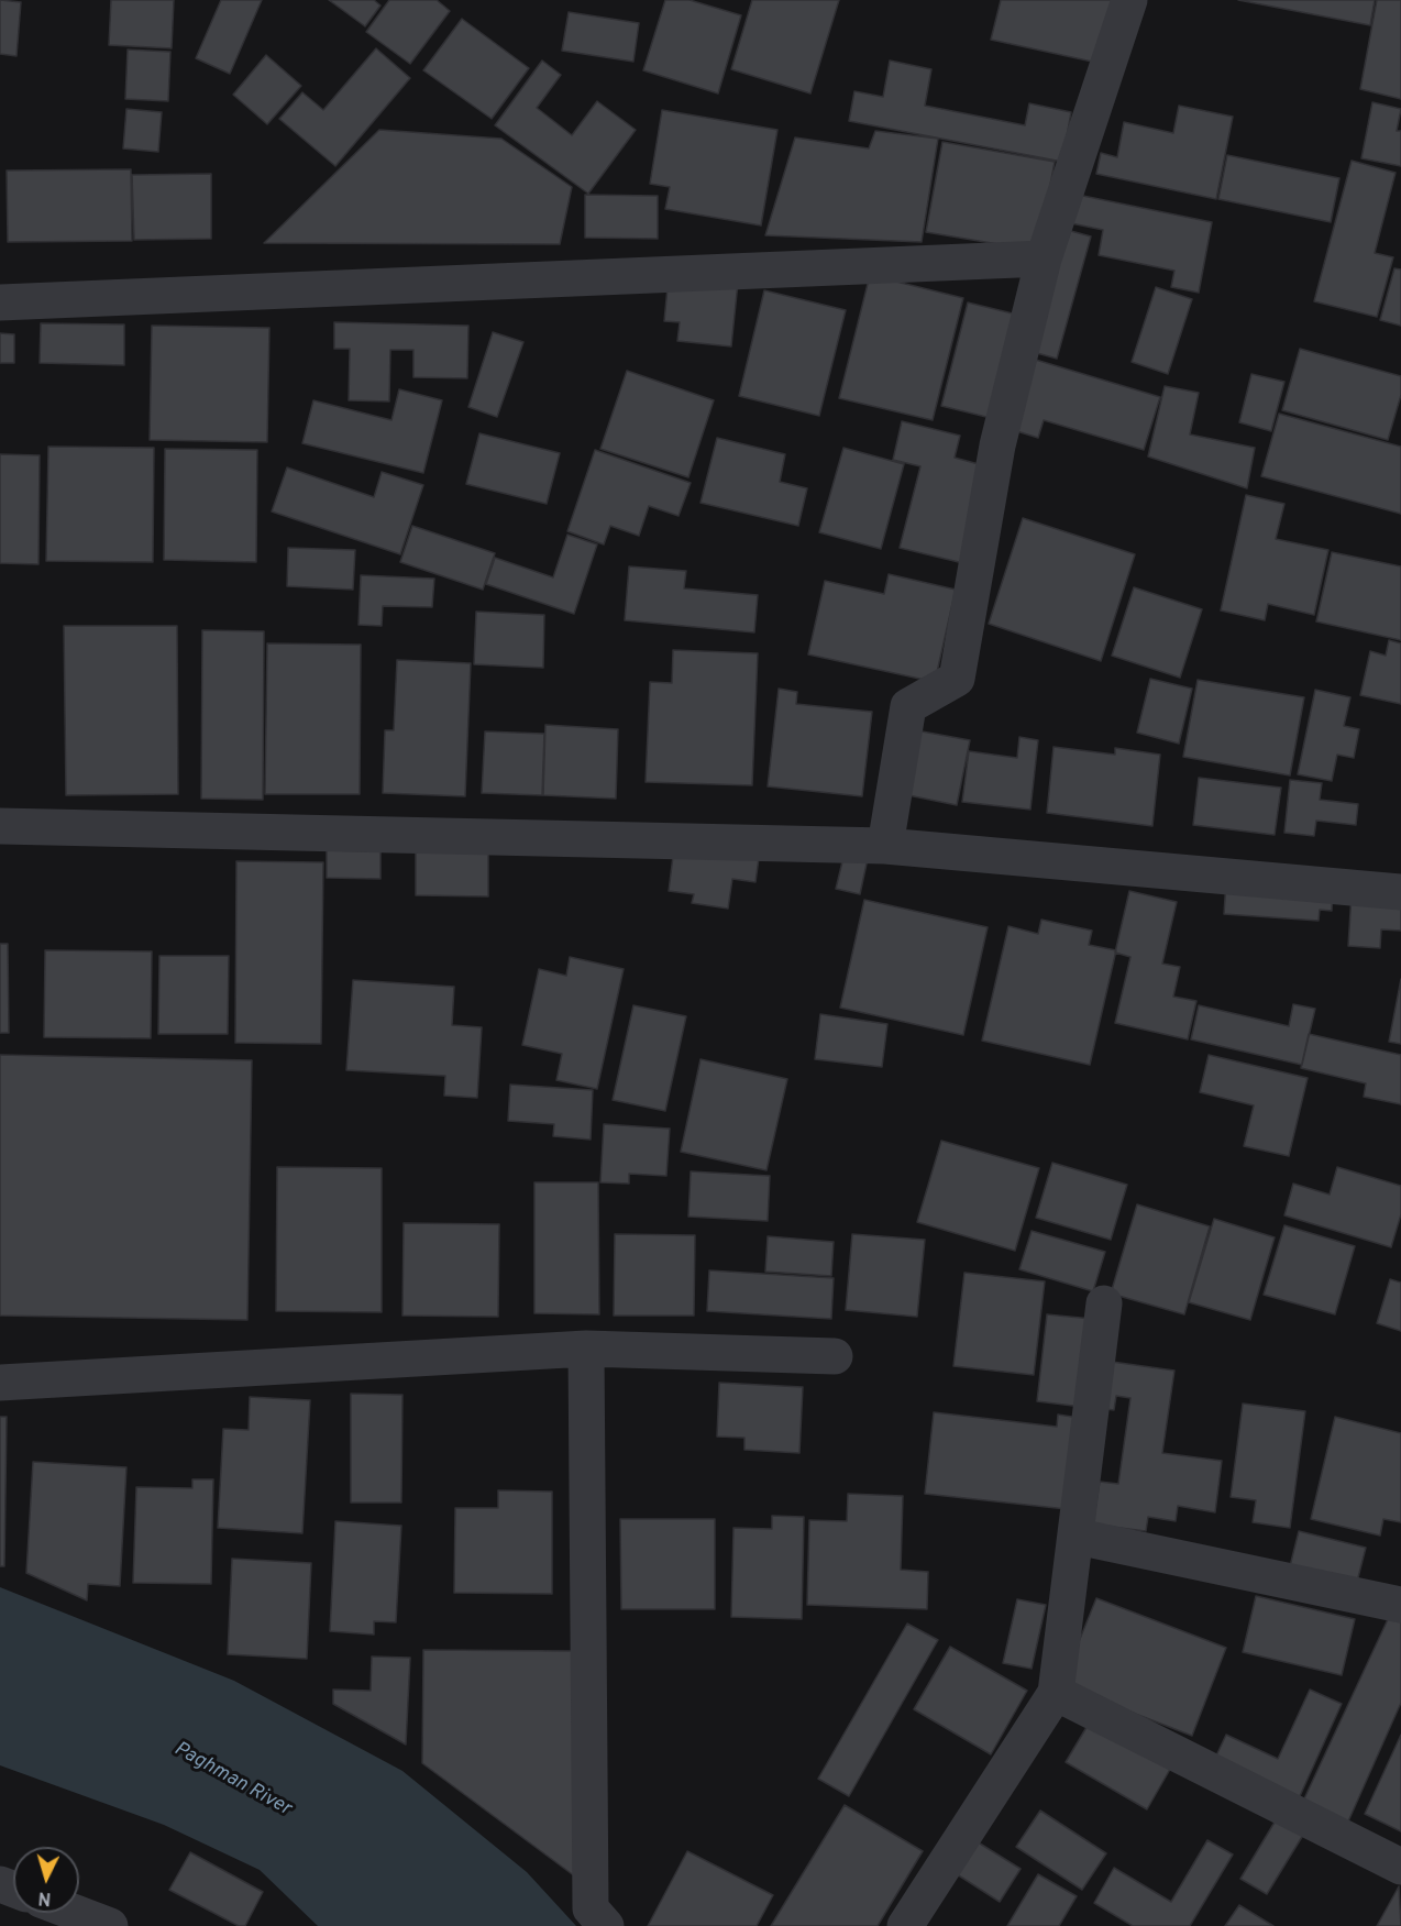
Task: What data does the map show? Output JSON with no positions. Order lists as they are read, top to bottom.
{
  "water": ["Paghman River"],
  "north": "bottom"
}
